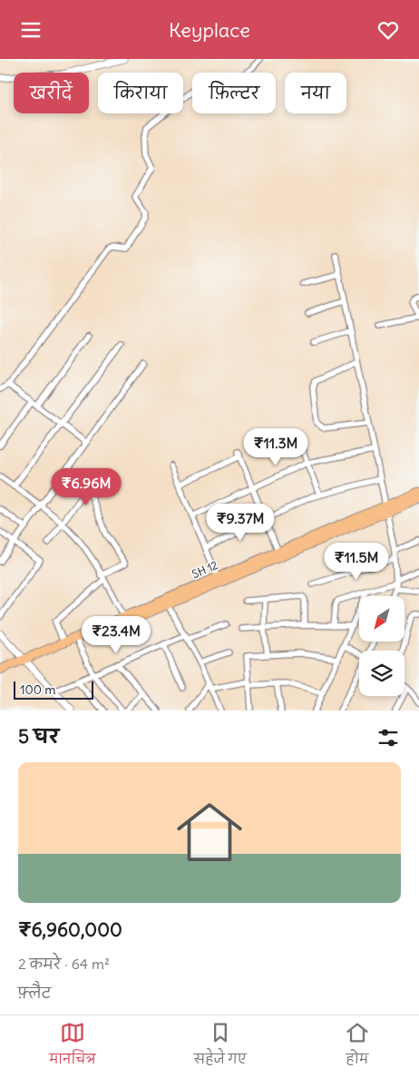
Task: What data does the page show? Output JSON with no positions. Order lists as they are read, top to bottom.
{
  "streets": {
    "highway": ["SH 12"]
  },
  "scale_bar": "100 m",
  "north": "bottom left",
  "page": {
    "header": "Keyplace",
    "chip": [
      "खरीदें",
      "किराया",
      "फ़िल्टर",
      "नया"
    ],
    "price": [
      "₹11.3M",
      "₹6.96M",
      "₹9.37M",
      "₹11.5M",
      "₹23.4M"
    ],
    "scale": "100 m",
    "heading": "5 घर",
    "list": [
      {
        "name": "₹6,960,000",
        "note": "2 कमरे · 64 m² · फ़्लैट"
      }
    ],
    "tabs": ["मानचित्र", "सहेजे गए", "होम"]
  }
}
